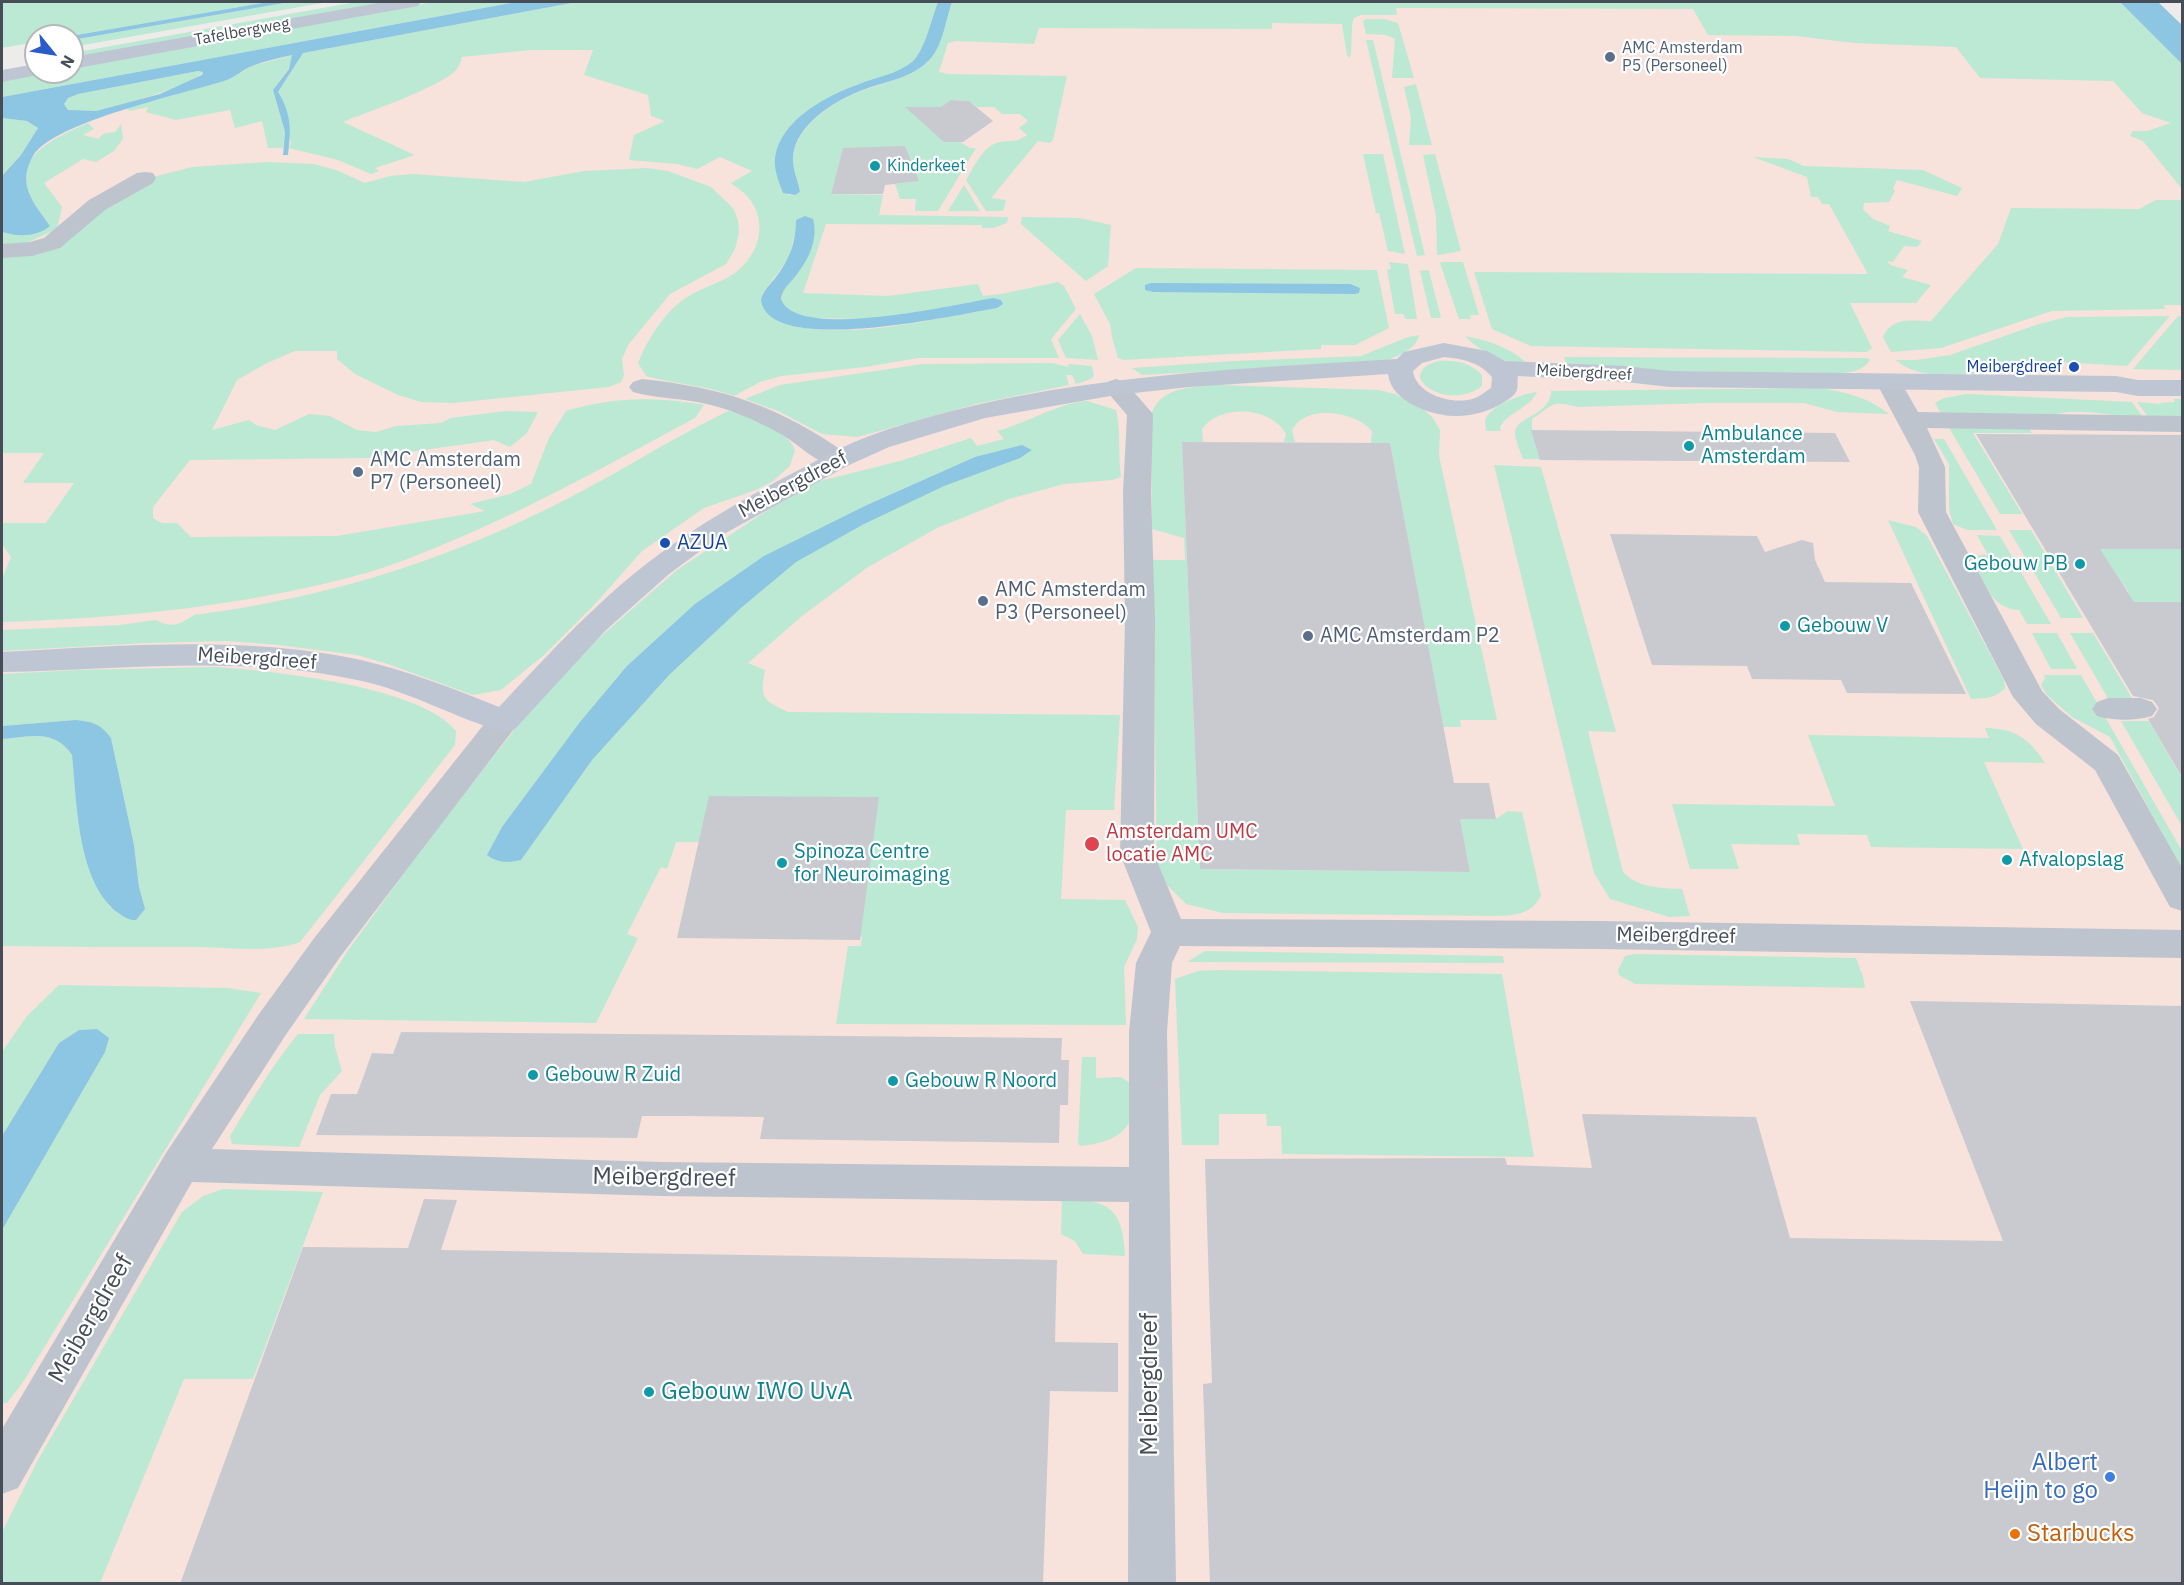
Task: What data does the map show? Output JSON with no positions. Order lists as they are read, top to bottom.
{
  "streets": {
    "street": ["Tafelbergweg", "Meibergdreef"]
  },
  "places": [
    "AMC Amsterdam P5 (Personeel)",
    "Kinderkeet",
    "Meibergdreef",
    "Ambulance Amsterdam",
    "AMC Amsterdam P7 (Personeel)",
    "AZUA",
    "Gebouw PB",
    "AMC Amsterdam P3 (Personeel)",
    "Gebouw V",
    "AMC Amsterdam P2",
    "Amsterdam UMC locatie AMC",
    "Afvalopslag",
    "Spinoza Centre for Neuroimaging",
    "Gebouw R Zuid",
    "Gebouw R Noord",
    "Gebouw IWO UvA",
    "Albert Heijn to go",
    "Starbucks"
  ],
  "north": "bottom right"
}
